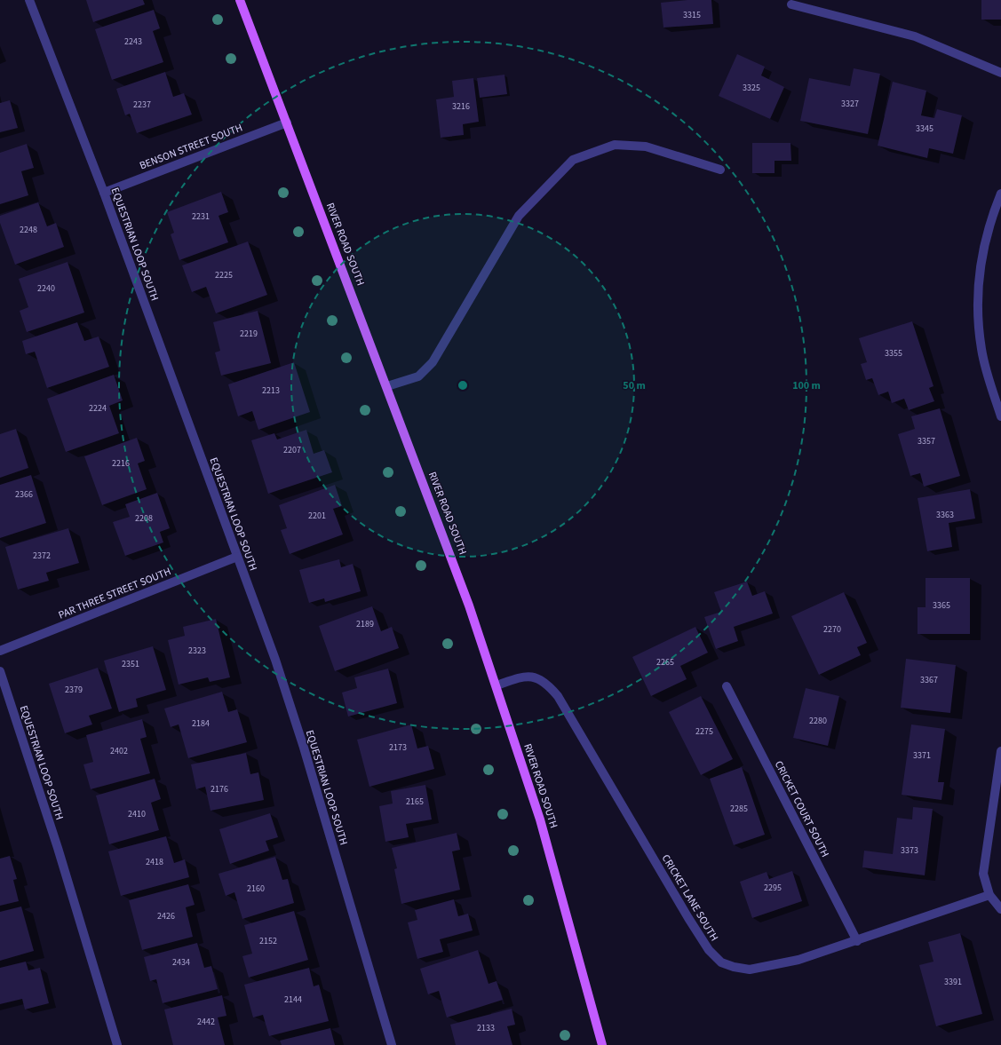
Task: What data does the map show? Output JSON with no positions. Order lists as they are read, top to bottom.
{
  "streets": {
    "main road": ["RIVER ROAD SOUTH"],
    "street": [
      "BENSON STREET SOUTH",
      "EQUESTRIAN LOOP SOUTH",
      "PAR THREE STREET SOUTH",
      "CRICKET COURT SOUTH",
      "CRICKET LANE SOUTH"
    ]
  },
  "crossings": [
    ["BENSON STREET SOUTH", "EQUESTRIAN LOOP SOUTH"],
    ["BENSON STREET SOUTH", "RIVER ROAD SOUTH"],
    ["EQUESTRIAN LOOP SOUTH", "PAR THREE STREET SOUTH"],
    ["RIVER ROAD SOUTH", "CRICKET LANE SOUTH"],
    ["CRICKET COURT SOUTH", "CRICKET LANE SOUTH"]
  ],
  "house_numbers": [
    "3315",
    "2243",
    "3325",
    "3327",
    "2237",
    "3216",
    "3345",
    "2231",
    "2248",
    "2225",
    "2240",
    "2219",
    "3355",
    "2213",
    "2224",
    "3357",
    "2207",
    "2216",
    "2366",
    "3363",
    "2201",
    "2208",
    "2372",
    "3365",
    "2189",
    "2270",
    "2323",
    "2265",
    "2351",
    "3367",
    "2379",
    "2280",
    "2184",
    "2275",
    "2173",
    "2402",
    "3371",
    "2176",
    "2165",
    "2285",
    "2410",
    "3373",
    "2418",
    "2295",
    "2160",
    "2426",
    "2152",
    "2434",
    "3391",
    "2144",
    "2442",
    "2133"
  ],
  "rings": ["50 m", "100 m"]
}
